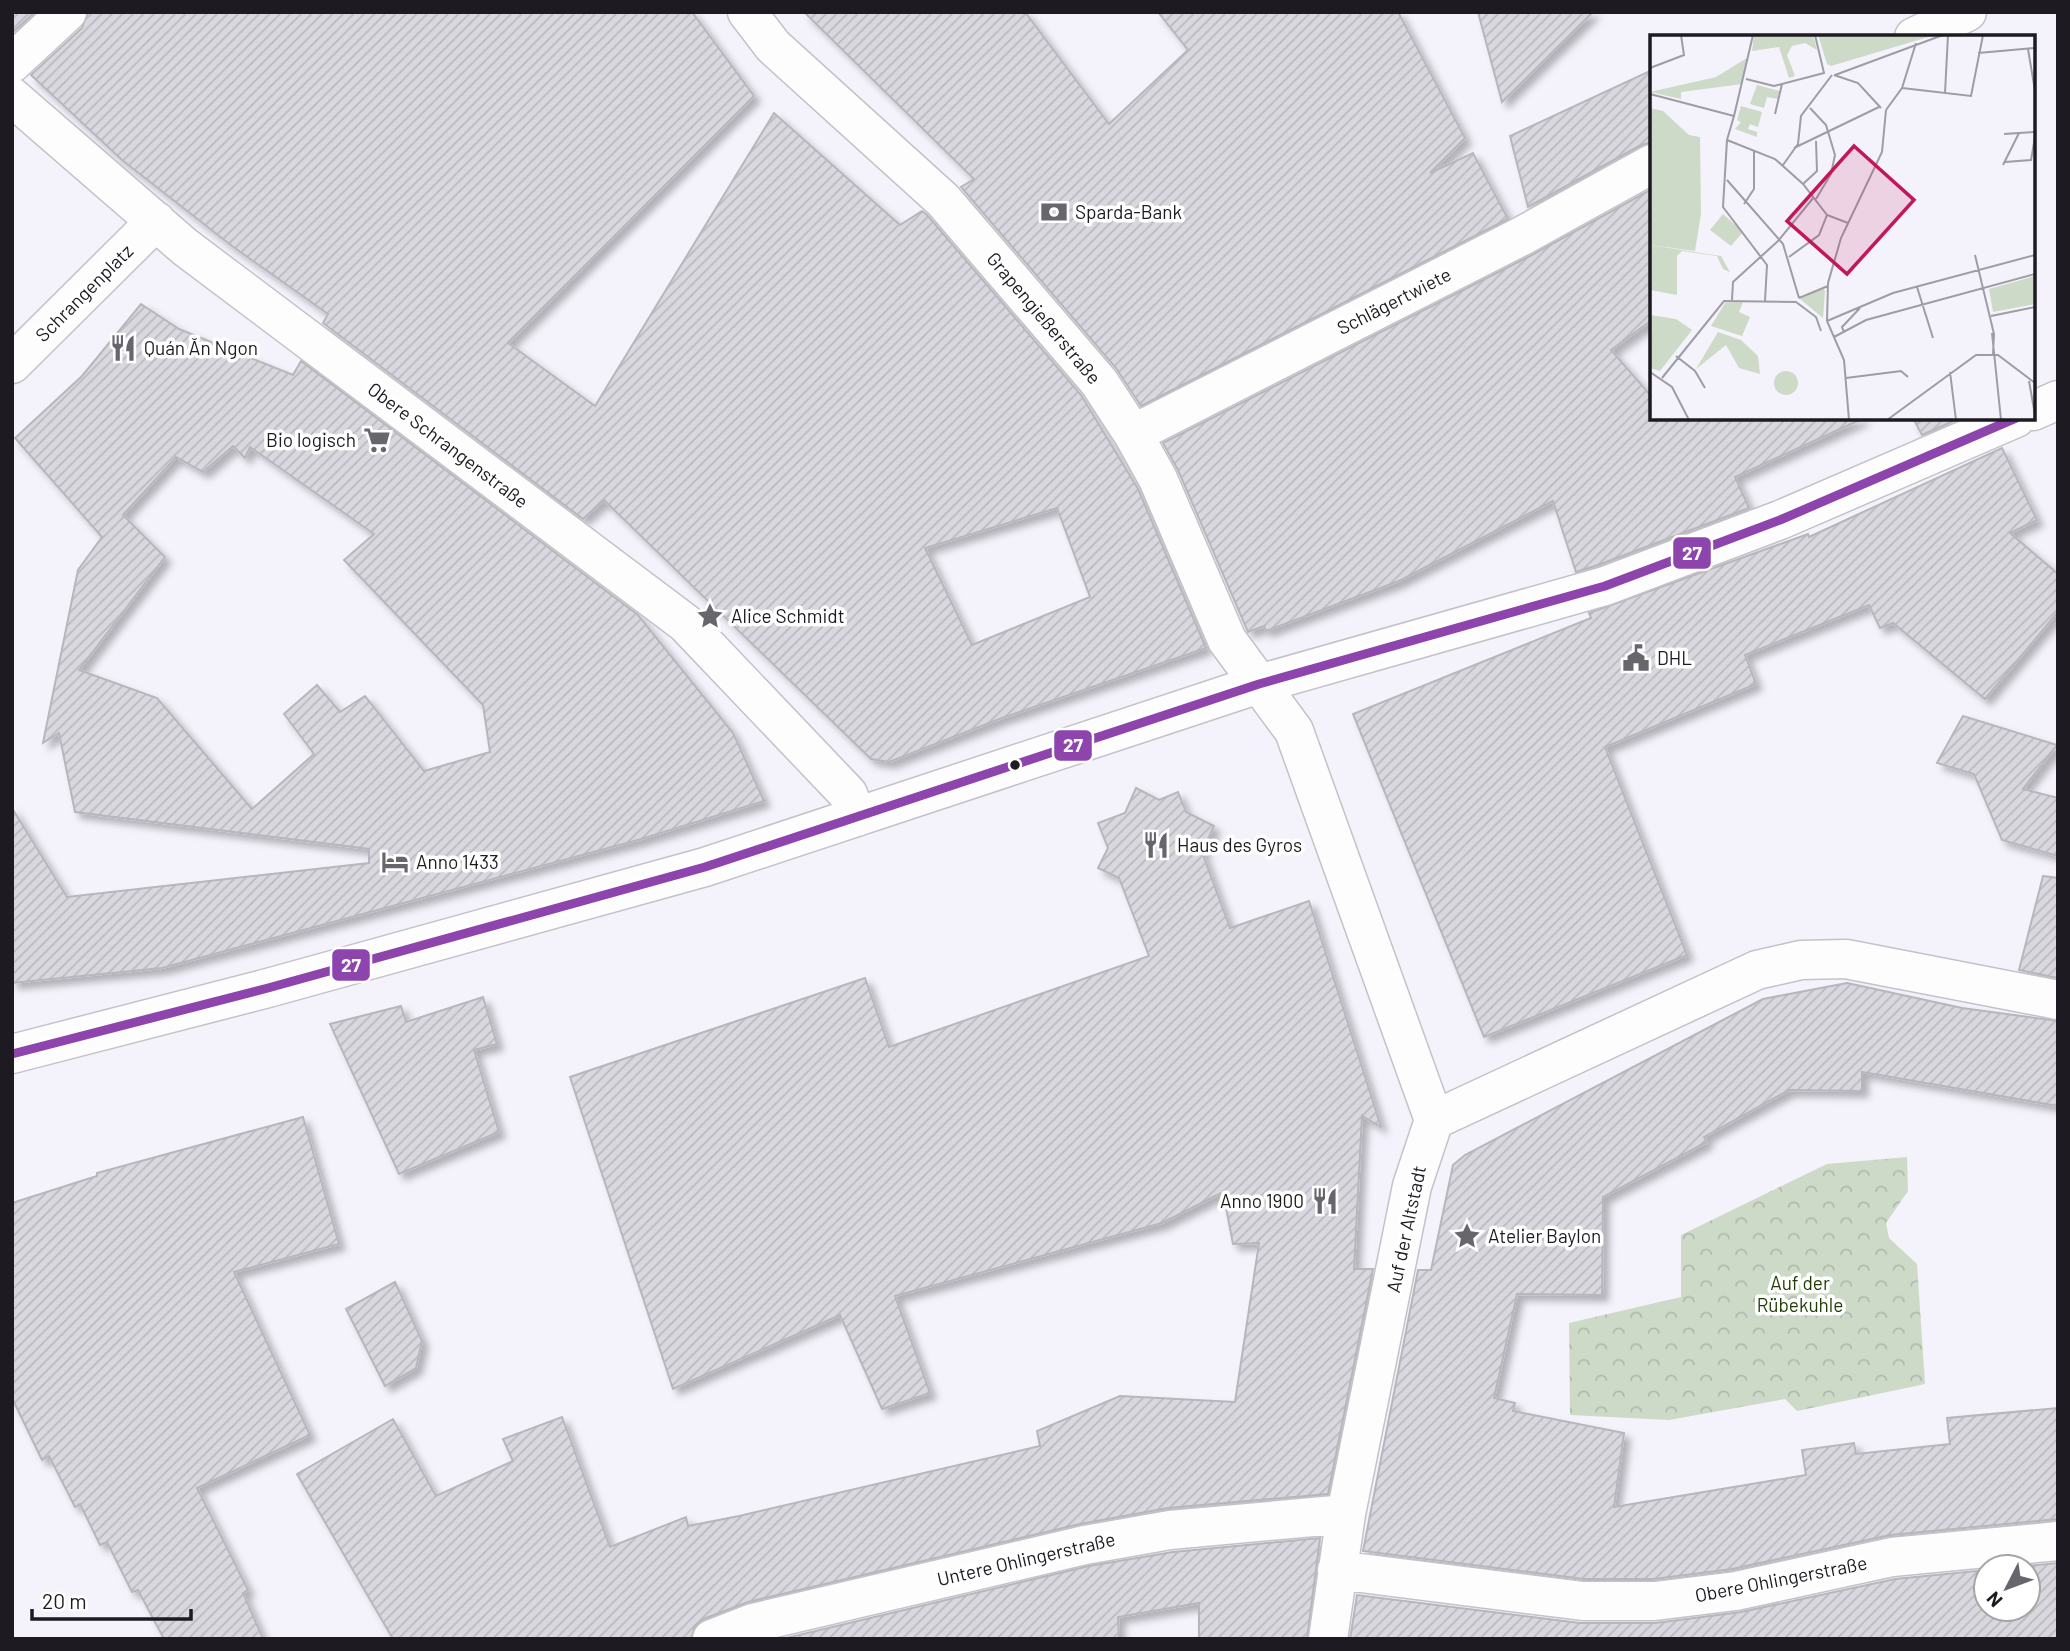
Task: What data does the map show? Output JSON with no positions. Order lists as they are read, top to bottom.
{
  "streets": {
    "street": [
      "Schrangenplatz",
      "Schlägertwiete",
      "Grapengießerstraße",
      "Obere Schrangenstraße",
      "Auf der Altstadt",
      "Untere Ohlingerstraße",
      "Obere Ohlingerstraße"
    ]
  },
  "crossings": [
    ["Schrangenplatz", "Obere Schrangenstraße"],
    ["Schlägertwiete", "Grapengießerstraße"],
    ["Auf der Altstadt", "Untere Ohlingerstraße"],
    ["Auf der Altstadt", "Obere Ohlingerstraße"]
  ],
  "parks": ["Auf der Rübekuhle"],
  "places": {
    "bank": ["Sparda-Bank"],
    "restaurant": ["Quán Ăn Ngon", "Haus des Gyros", "Anno 1900"],
    "supermarket": ["Bio logisch"],
    "place": ["Alice Schmidt", "Atelier Baylon"],
    "public building": ["DHL"],
    "hotel": ["Anno 1433"]
  },
  "lines": ["transit line 27"],
  "scale_bar": "20 m",
  "north": "bottom left"
}
